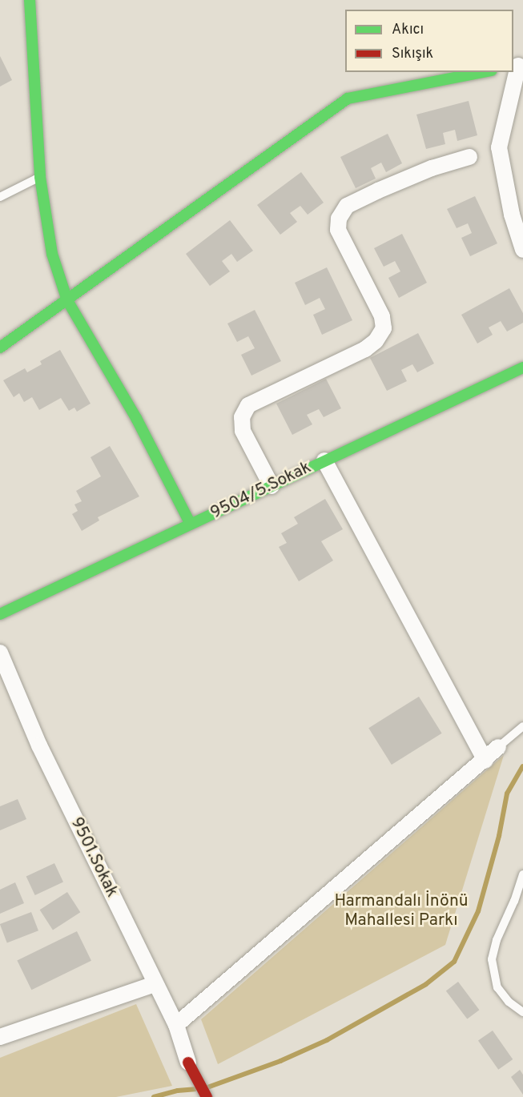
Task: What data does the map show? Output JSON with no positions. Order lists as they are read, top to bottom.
{
  "streets": {
    "street": ["9504/5.Sokak", "9501.Sokak"]
  },
  "parks": ["Harmandalı İnönü Mahallesi Parkı"],
  "legend": ["Akıcı", "Sıkışık"]
}
